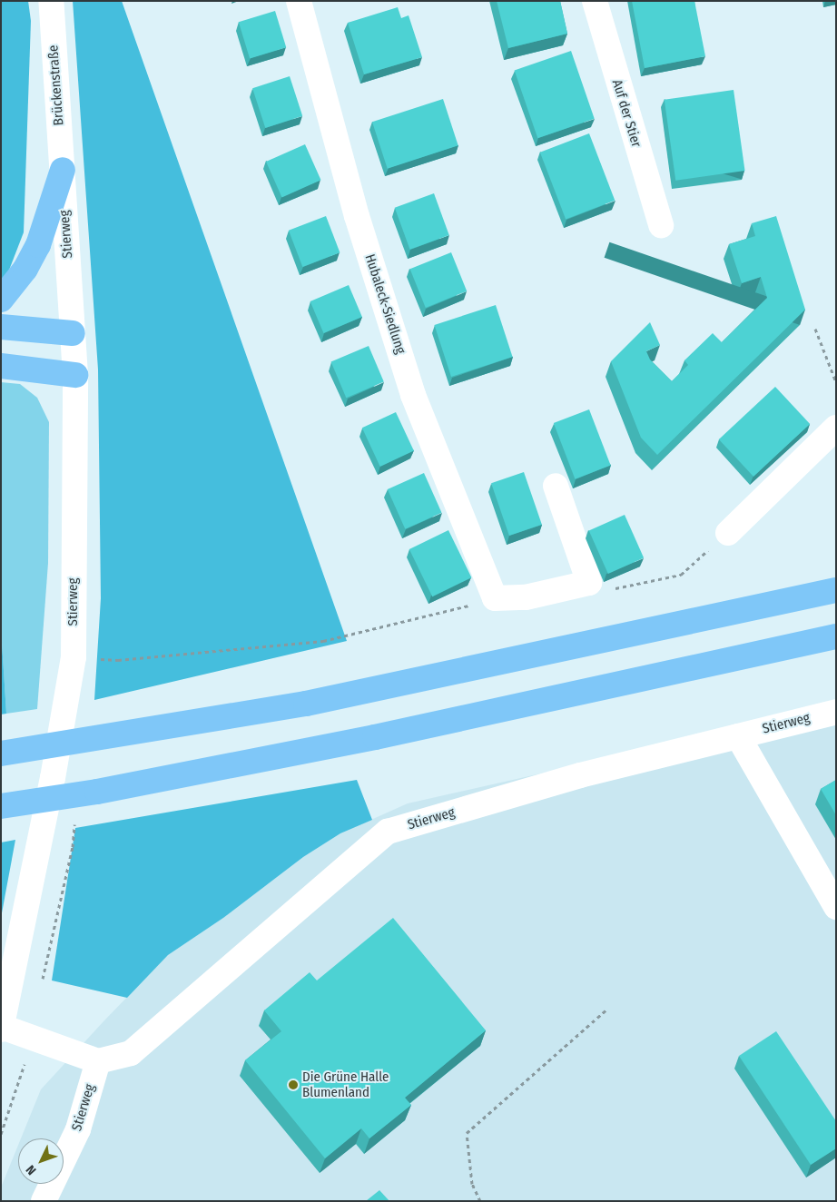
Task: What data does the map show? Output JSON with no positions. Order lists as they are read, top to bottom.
{
  "streets": {
    "street": [
      "Brückenstraße",
      "Auf der Stier",
      "Stierweg",
      "Hubaleck-Siedlung"
    ]
  },
  "crossings": [
    ["Brückenstraße", "Stierweg"]
  ],
  "places": ["Die Grüne Halle Blumenland"],
  "north": "bottom left"
}
